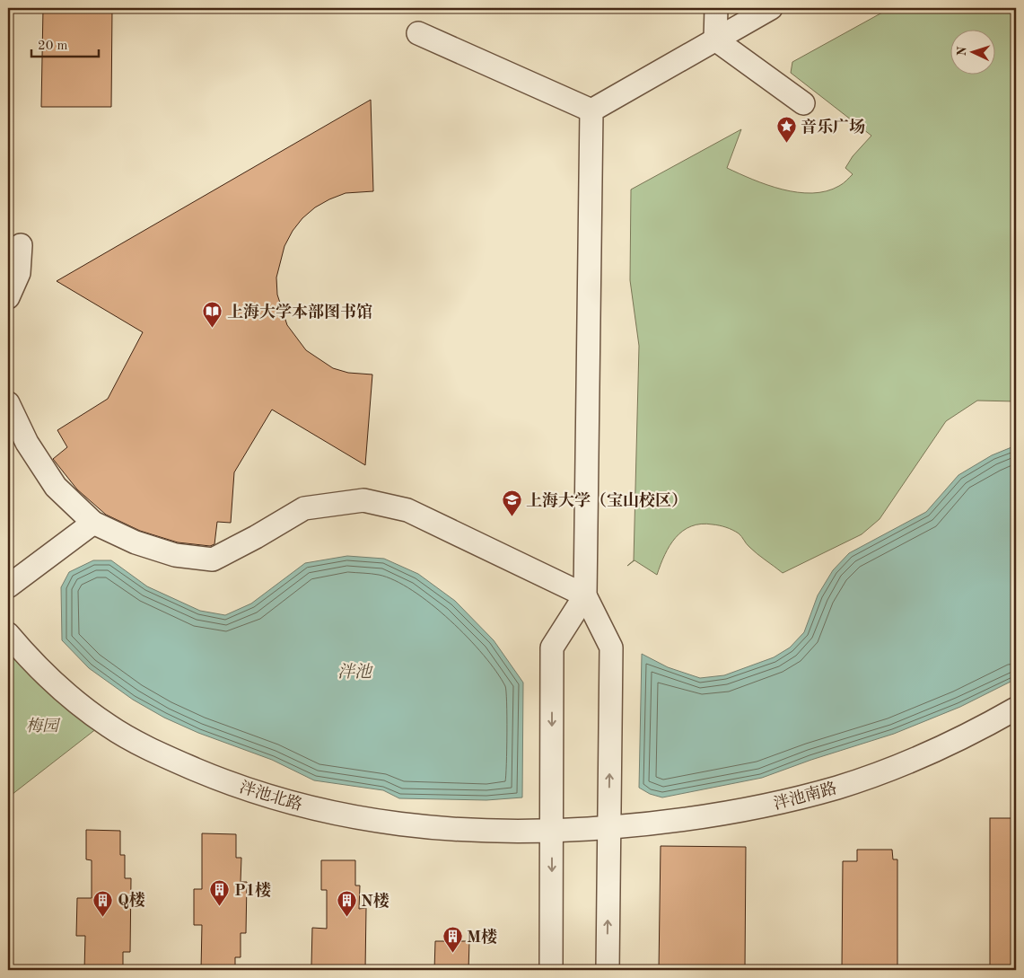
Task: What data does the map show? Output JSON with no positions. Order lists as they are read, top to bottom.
{
  "streets": {
    "street": ["泮池北路", "泮池南路"]
  },
  "crossings": [
    ["泮池北路", "泮池南路"]
  ],
  "water": ["泮池"],
  "parks": ["梅园"],
  "places": {
    "place": ["音乐广场"],
    "library": ["上海大学本部图书馆"],
    "school or university": ["上海大学（宝山校区）"],
    "building": [
      "P1楼",
      "Q楼",
      "N楼",
      "M楼"
    ]
  },
  "scale_bar": "20 m",
  "north": "left"
}
